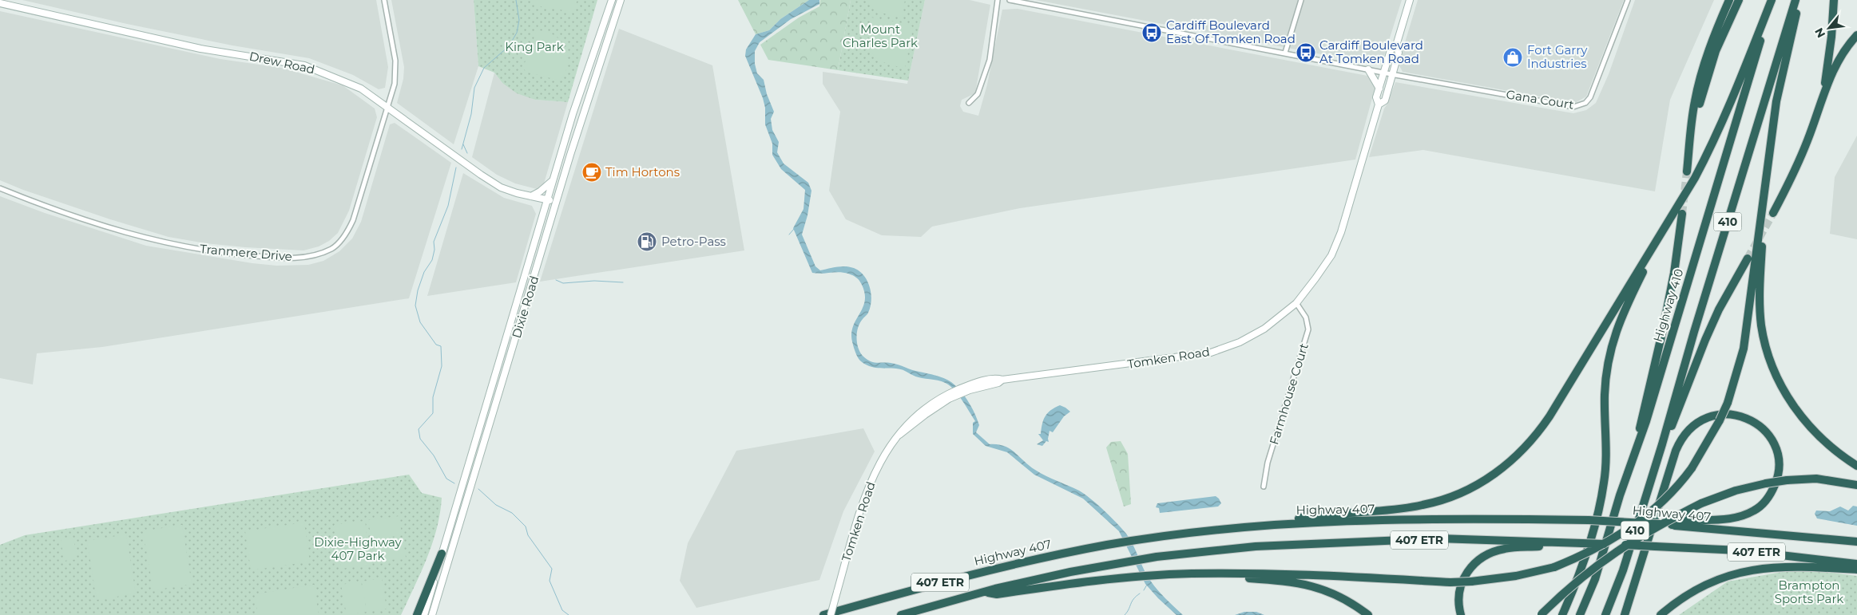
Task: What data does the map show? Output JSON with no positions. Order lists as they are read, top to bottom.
{
  "streets": {
    "highway": [
      "410",
      "Highway 410",
      "Highway 407",
      "407 ETR"
    ],
    "main road": ["Drew Road", "Dixie Road", "Tomken Road"],
    "street": ["Gana Court", "Tranmere Drive", "Farmhouse Court"]
  },
  "crossings": [
    ["Drew Road", "Tranmere Drive"],
    ["Drew Road", "Dixie Road"],
    ["Gana Court", "Tomken Road"],
    ["Tomken Road", "Farmhouse Court"]
  ],
  "parks": [
    "Mount Charles Park",
    "King Park",
    "Dixie-Highway 407 Park",
    "Brampton Sports Park"
  ],
  "places": {
    "bus stop": ["Cardiff Boulevard East Of Tomken Road", "Cardiff Boulevard At Tomken Road"],
    "shop": ["Fort Garry Industries"],
    "cafe": ["Tim Hortons"],
    "fuel station": ["Petro-Pass"]
  },
  "north": "bottom left"
}
